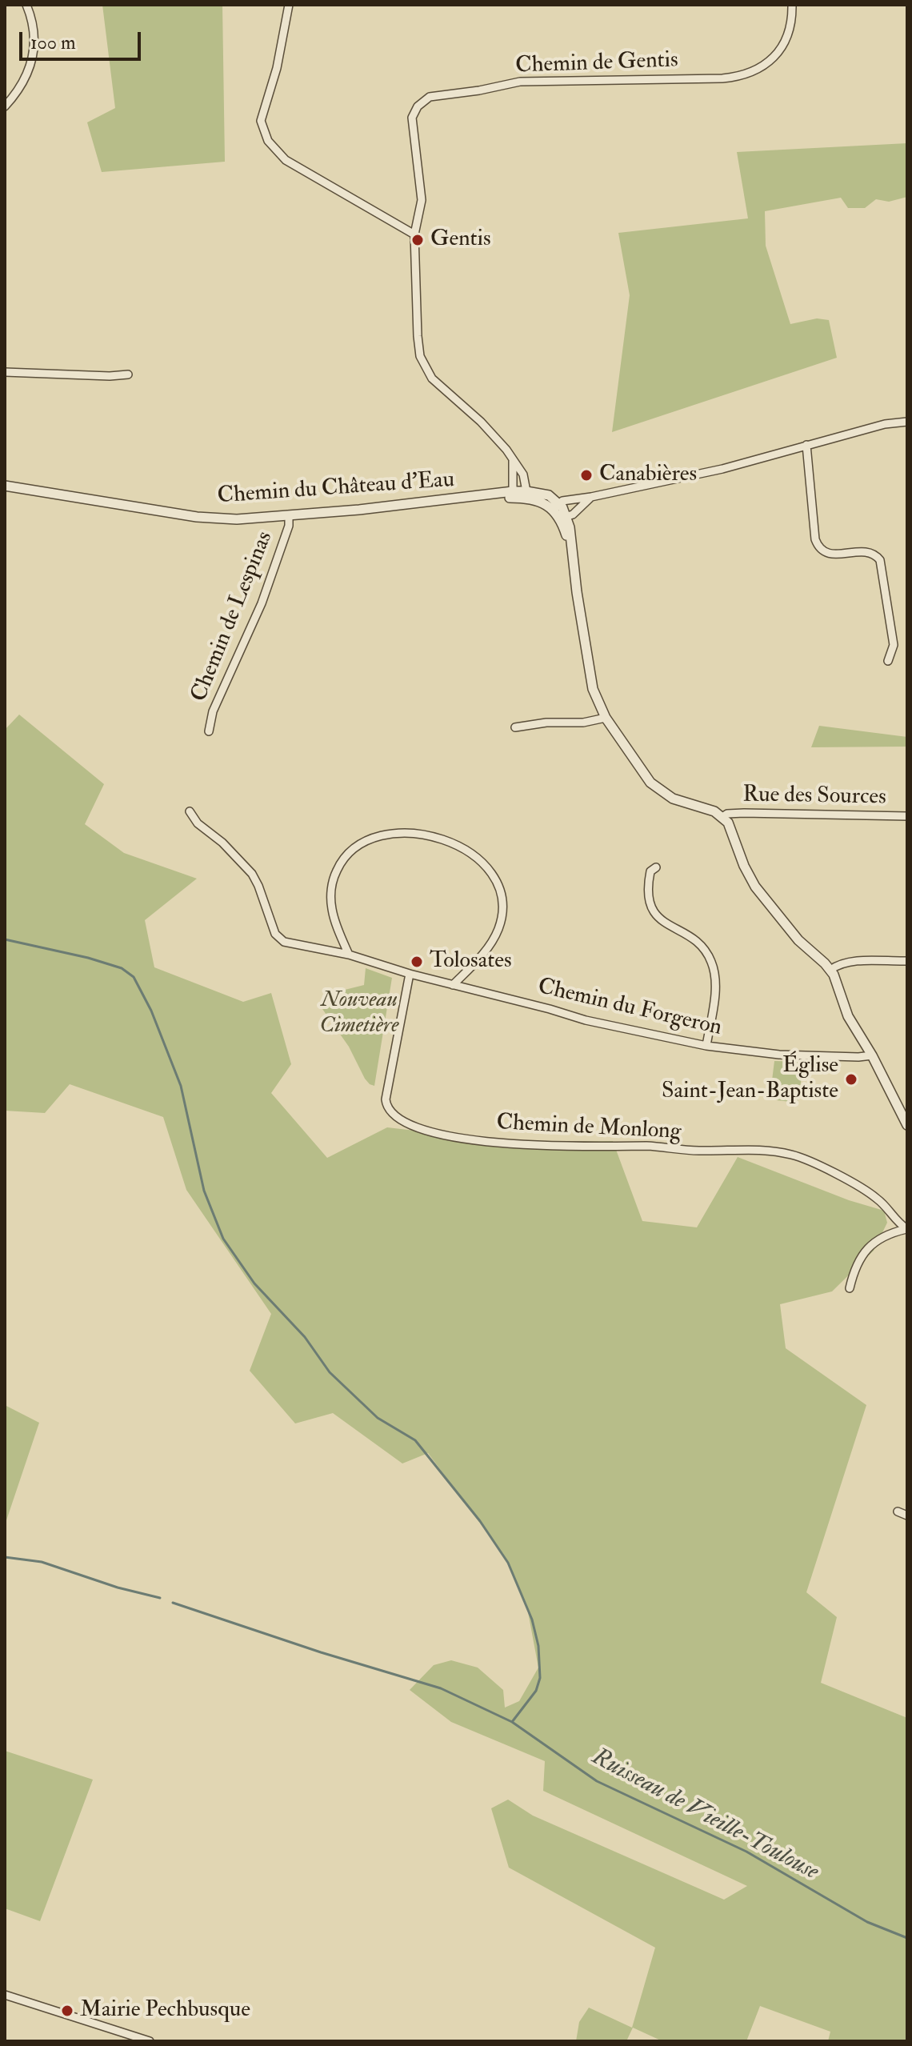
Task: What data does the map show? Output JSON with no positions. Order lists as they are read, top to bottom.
{
  "streets": {
    "street": [
      "Chemin de Gentis",
      "Chemin du Château d'Eau",
      "Chemin de Lespinas",
      "Rue des Sources",
      "Chemin du Forgeron",
      "Chemin de Monlong"
    ]
  },
  "crossings": [
    ["Chemin de Gentis", "Chemin du Château d'Eau"],
    ["Chemin du Château d'Eau", "Chemin de Lespinas"],
    ["Chemin du Forgeron", "Chemin de Monlong"]
  ],
  "water": ["Ruisseau de Vieille-Toulouse"],
  "parks": ["Nouveau Cimetière"],
  "places": [
    "Gentis",
    "Canabières",
    "Tolosates",
    "Église Saint-Jean-Baptiste",
    "Mairie Pechbusque"
  ],
  "scale_bar": "100 m"
}
